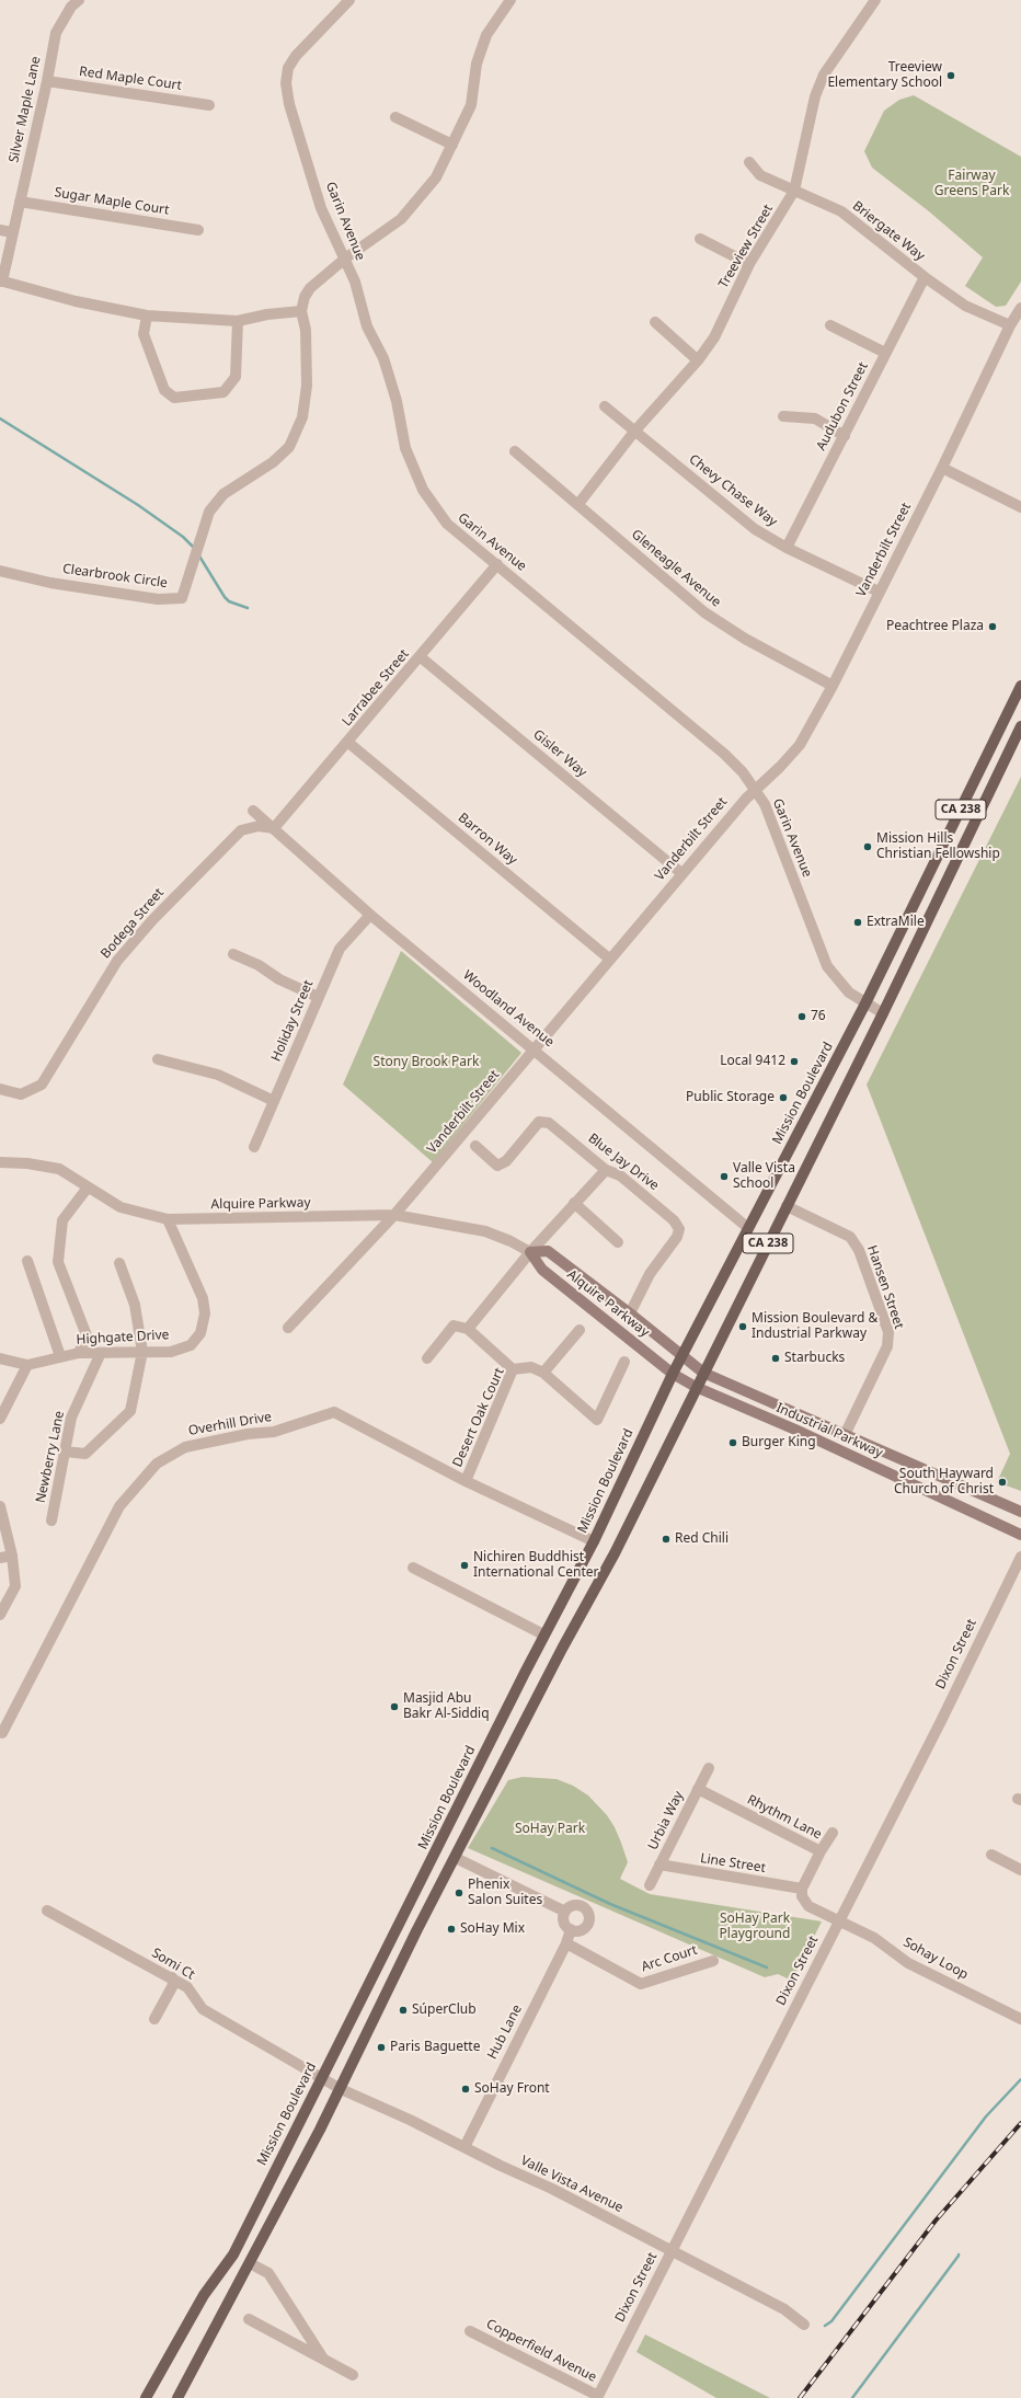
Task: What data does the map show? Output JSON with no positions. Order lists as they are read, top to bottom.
{
  "streets": {
    "main road": [
      "CA 238",
      "Mission Boulevard",
      "Alquire Parkway",
      "Industrial Parkway"
    ],
    "street": [
      "Red Maple Court",
      "Silver Maple Lane",
      "Sugar Maple Court",
      "Garin Avenue",
      "Briergate Way",
      "Treeview Street",
      "Audubon Street",
      "Chevy Chase Way",
      "Vanderbilt Street",
      "Gleneagle Avenue",
      "Clearbrook Circle",
      "Larrabee Street",
      "Gisler Way",
      "Barron Way",
      "Bodega Street",
      "Woodland Avenue",
      "Holiday Street",
      "Blue Jay Drive",
      "Hansen Street",
      "Highgate Drive",
      "Desert Oak Court",
      "Overhill Drive",
      "Newberry Lane",
      "Dixon Street",
      "Rhythm Lane",
      "Urbia Way",
      "Line Street",
      "Arc Court",
      "Sohay Loop",
      "Somi Ct",
      "Hub Lane",
      "Valle Vista Avenue",
      "Copperfield Avenue"
    ]
  },
  "crossings": [
    ["Red Maple Court", "Silver Maple Lane"],
    ["Silver Maple Lane", "Sugar Maple Court"],
    ["Garin Avenue", "Vanderbilt Street"],
    ["Garin Avenue", "Larrabee Street"],
    ["Garin Avenue", "CA 238"],
    ["Garin Avenue", "Mission Boulevard"],
    ["Briergate Way", "Treeview Street"],
    ["Briergate Way", "Audubon Street"],
    ["Briergate Way", "Vanderbilt Street"],
    ["Treeview Street", "Chevy Chase Way"],
    ["Treeview Street", "Gleneagle Avenue"],
    ["Audubon Street", "Chevy Chase Way"],
    ["Chevy Chase Way", "Vanderbilt Street"],
    ["Vanderbilt Street", "Gleneagle Avenue"],
    ["Vanderbilt Street", "Gisler Way"],
    ["Vanderbilt Street", "Barron Way"],
    ["Vanderbilt Street", "Woodland Avenue"],
    ["Vanderbilt Street", "Alquire Parkway"],
    ["Larrabee Street", "Gisler Way"],
    ["Larrabee Street", "Barron Way"],
    ["Larrabee Street", "Bodega Street"],
    ["Larrabee Street", "Woodland Avenue"],
    ["CA 238", "Hansen Street"],
    ["CA 238", "Industrial Parkway"],
    ["Bodega Street", "Woodland Avenue"],
    ["Woodland Avenue", "Holiday Street"],
    ["Woodland Avenue", "Mission Boulevard"],
    ["Mission Boulevard", "Alquire Parkway"],
    ["Mission Boulevard", "Overhill Drive"],
    ["Mission Boulevard", "Industrial Parkway"],
    ["Mission Boulevard", "Somi Ct"],
    ["Mission Boulevard", "Valle Vista Avenue"],
    ["Blue Jay Drive", "Alquire Parkway"],
    ["Alquire Parkway", "Highgate Drive"],
    ["Alquire Parkway", "Industrial Parkway"],
    ["Hansen Street", "Industrial Parkway"],
    ["Highgate Drive", "Newberry Lane"],
    ["Desert Oak Court", "Overhill Drive"],
    ["Dixon Street", "Sohay Loop"],
    ["Dixon Street", "Valle Vista Avenue"],
    ["Dixon Street", "Copperfield Avenue"],
    ["Rhythm Lane", "Urbia Way"],
    ["Rhythm Lane", "Line Street"],
    ["Rhythm Lane", "Sohay Loop"],
    ["Urbia Way", "Line Street"],
    ["Line Street", "Sohay Loop"],
    ["Arc Court", "Hub Lane"],
    ["Somi Ct", "Valle Vista Avenue"],
    ["Hub Lane", "Valle Vista Avenue"]
  ],
  "parks": [
    "Fairway Greens Park",
    "Stony Brook Park",
    "SoHay Park",
    "SoHay Park Playground"
  ],
  "places": [
    "Treeview Elementary School",
    "Peachtree Plaza",
    "Mission Hills Christian Fellowship",
    "ExtraMile",
    "76",
    "Local 9412",
    "Public Storage",
    "Valle Vista School",
    "Mission Boulevard & Industrial Parkway",
    "Starbucks",
    "Burger King",
    "South Hayward Church of Christ",
    "Red Chili",
    "Nichiren Buddhist International Center",
    "Masjid Abu Bakr Al-Siddiq",
    "Phenix Salon Suites",
    "SoHay Mix",
    "SúperClub",
    "Paris Baguette",
    "SoHay Front"
  ]
}
